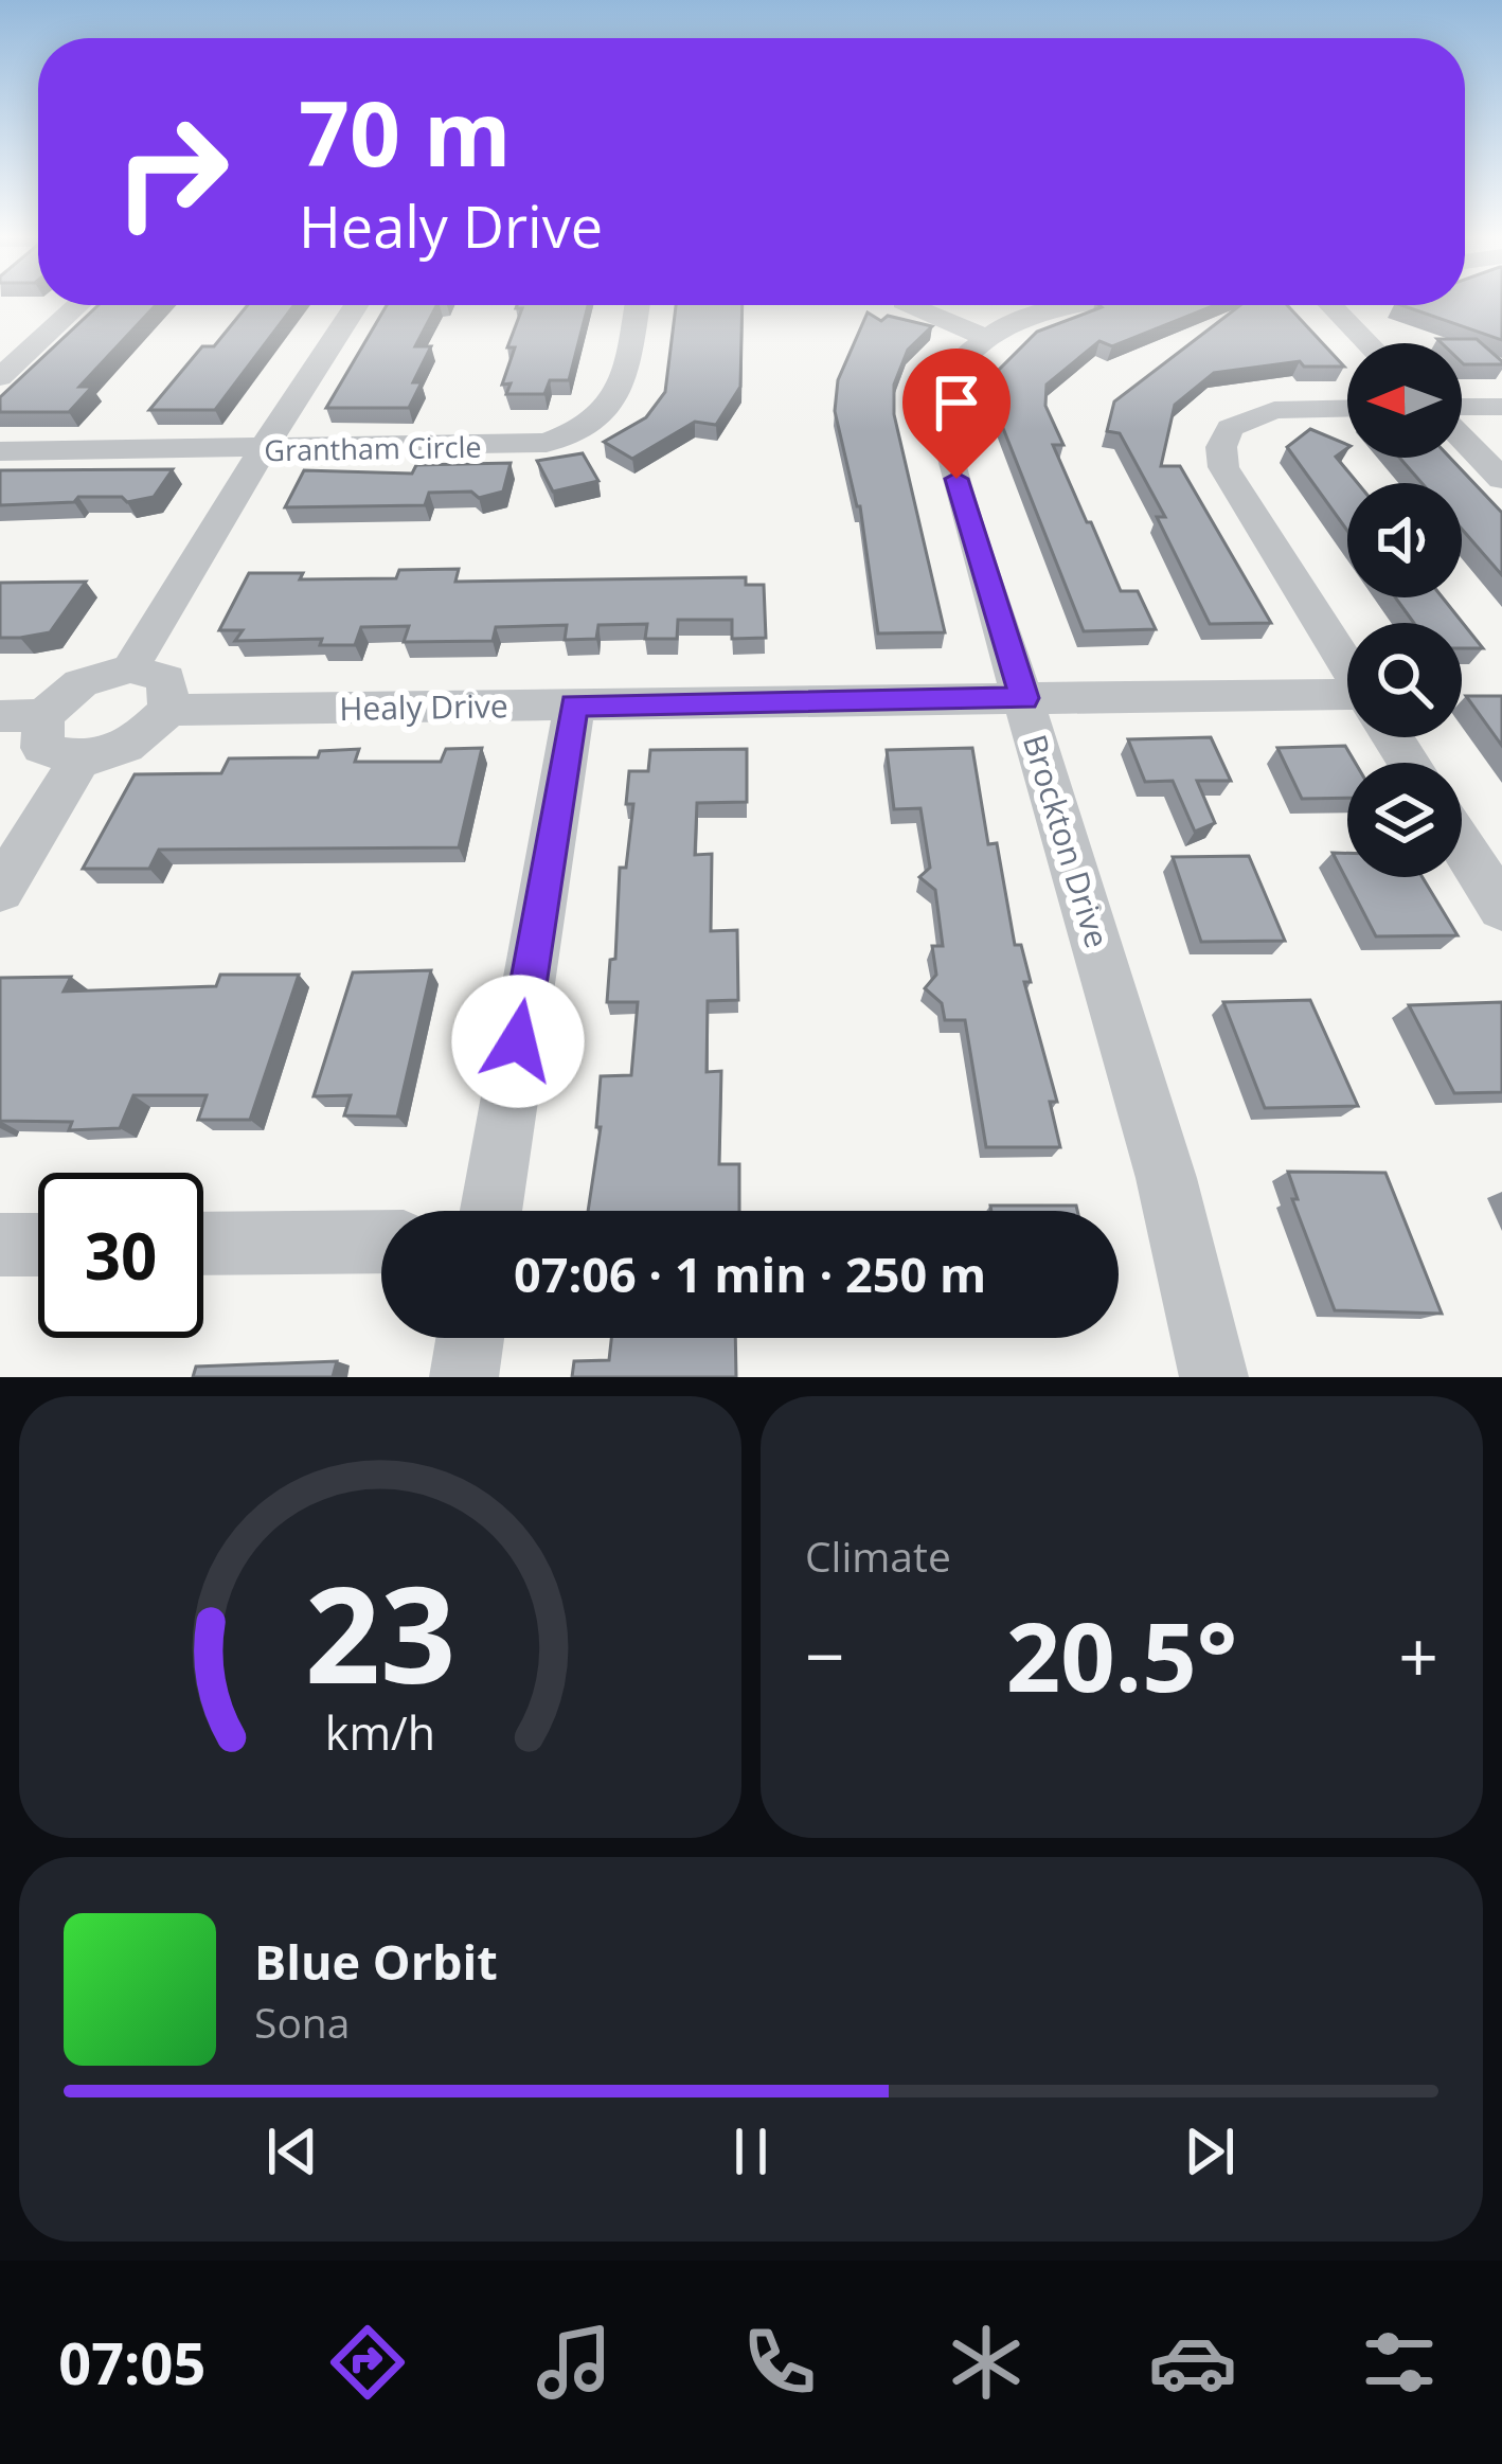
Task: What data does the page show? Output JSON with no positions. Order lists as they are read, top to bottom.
{
  "streets": {
    "street": ["Grantham Circle", "Healy Drive", "Brockton Drive"]
  },
  "crossings": [
    ["Healy Drive", "Brockton Drive"]
  ],
  "north": "left",
  "page": {
    "turn": ["70 m", "Healy Drive"],
    "limit": "30",
    "trip": "07:06 · 1 min · 250 m",
    "tile": "Climate",
    "heat": ["−", "20.5°", "+"],
    "song": ["Blue Orbit", "Sona"],
    "tabs": "07:05",
    "gauge": ["23", "km/h"]
  }
}
